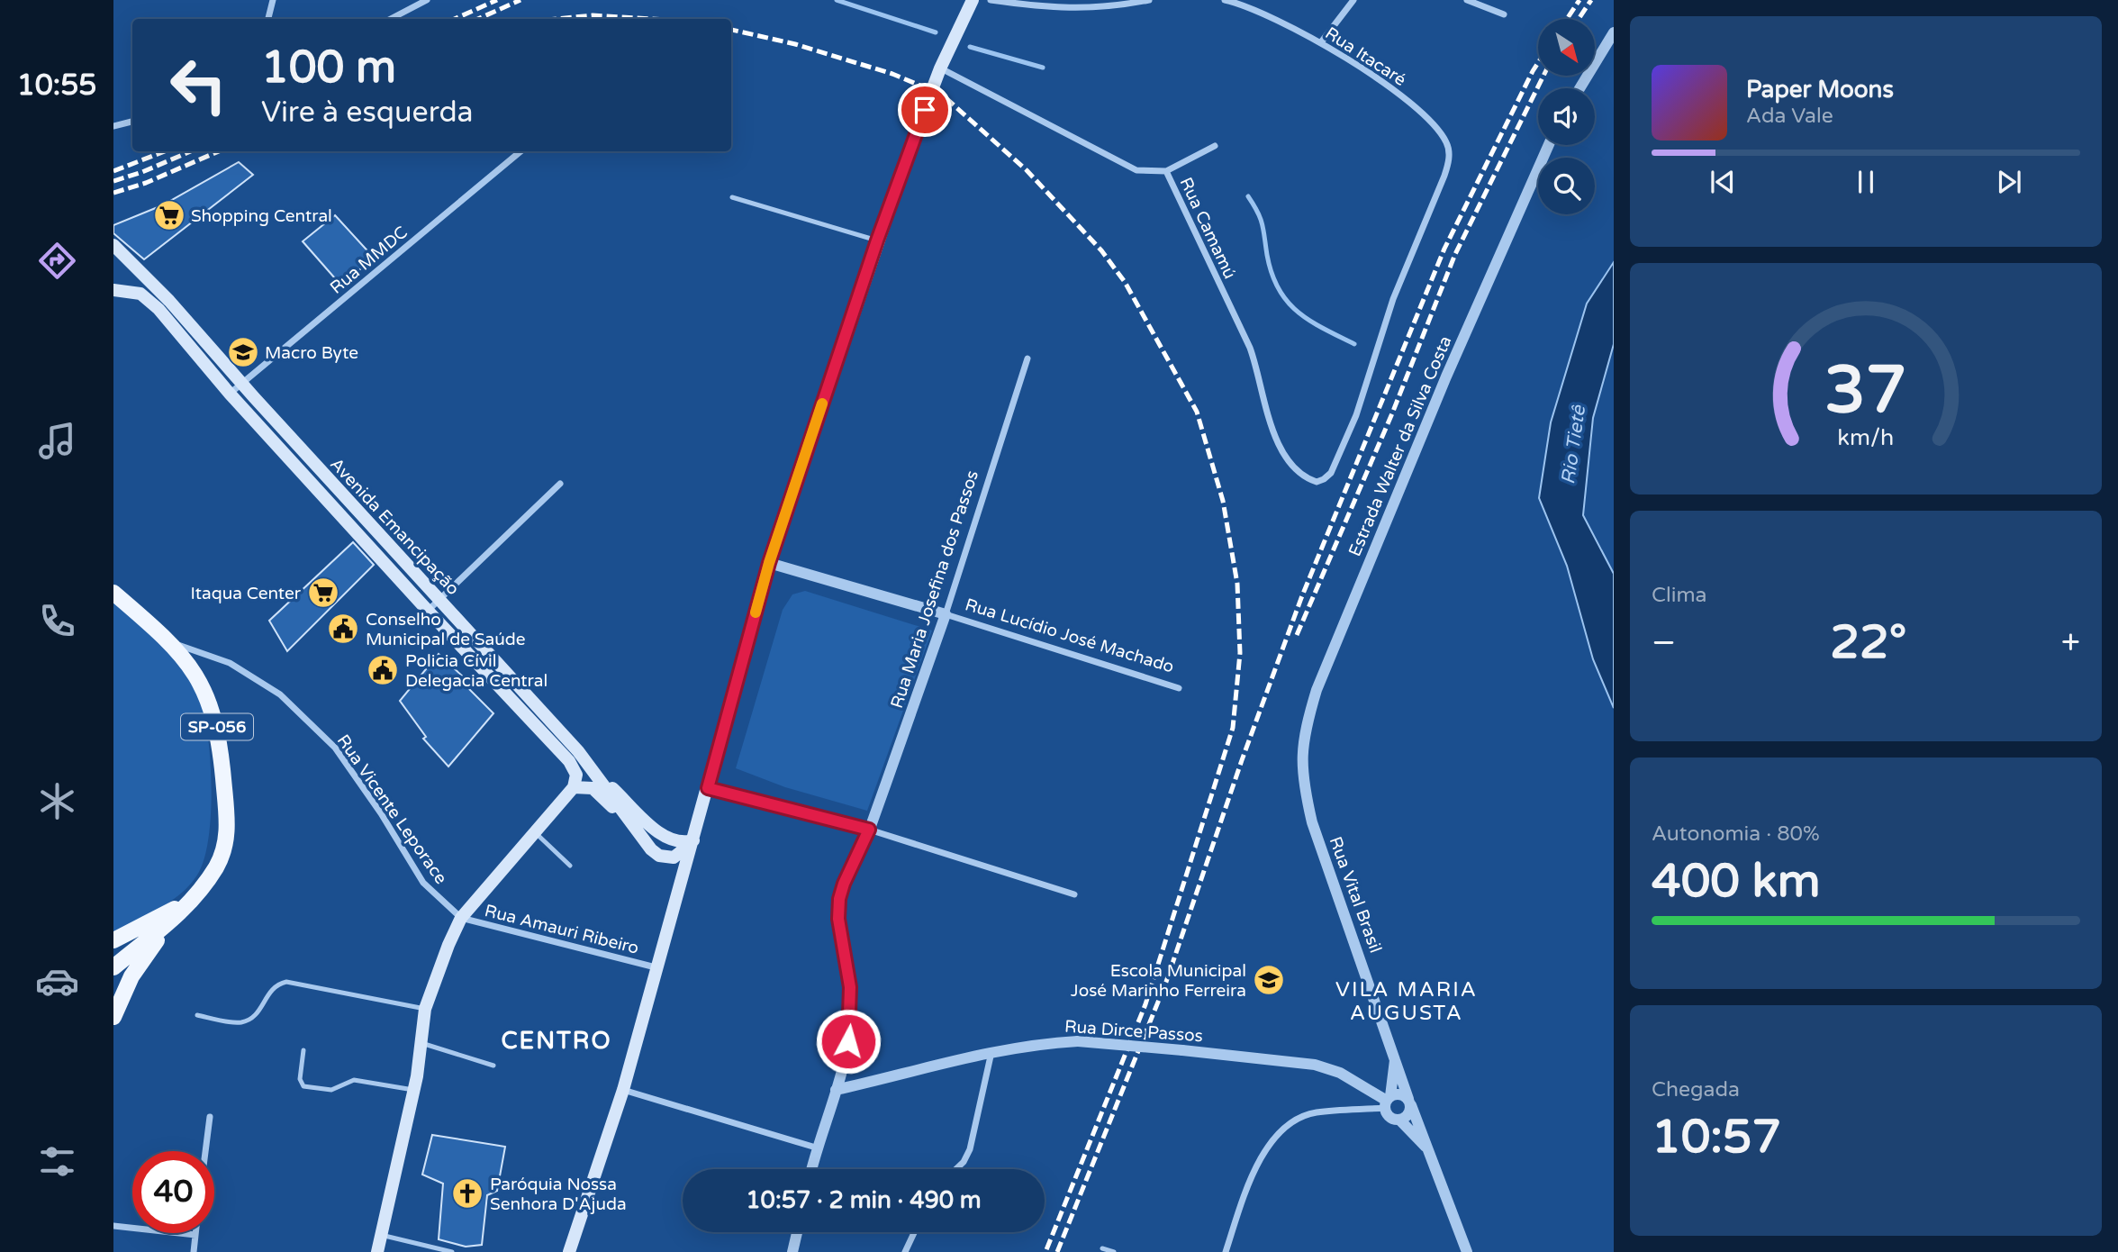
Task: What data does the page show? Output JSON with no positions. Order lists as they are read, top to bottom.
{
  "streets": {
    "main road": ["Avenida Emancipação", "SP-056"],
    "street": [
      "Rua Itacaré",
      "Rua Camamú",
      "Rua MMDC",
      "Estrada Walter da Silva Costa",
      "Rua Maria Josefina dos Passos",
      "Rua Lucídio José Machado",
      "Rua Vicente Leporace",
      "Rua Vital Brasil",
      "Rua Amauri Ribeiro",
      "Rua Dirce Passos"
    ]
  },
  "crossings": [
    ["Rua Itacaré", "Rua Camamú"],
    ["Rua MMDC", "Avenida Emancipação"],
    ["Estrada Walter da Silva Costa", "Rua Vital Brasil"],
    ["Rua Maria Josefina dos Passos", "Rua Lucídio José Machado"],
    ["Rua Maria Josefina dos Passos", "Rua Dirce Passos"],
    ["SP-056", "Rua Vicente Leporace"],
    ["Rua Vicente Leporace", "Rua Amauri Ribeiro"],
    ["Rua Vital Brasil", "Rua Dirce Passos"]
  ],
  "districts": ["VILA MARIA AUGUSTA", "CENTRO"],
  "water": ["Rio Tietê"],
  "places": {
    "supermarket": ["Shopping Central", "Itaqua Center"],
    "school or university": ["Macro Byte", "Escola Municipal José Marinho Ferreira"],
    "public building": ["Conselho Municipal de Saúde", "Policia Cívil Delegacia Central"],
    "church": ["Paróquia Nossa Senhora D'Ajuda"]
  },
  "north": "bottom right",
  "page": {
    "tabs": "10:55",
    "turn": ["100 m", "Vire à esquerda"],
    "song": ["Paper Moons", "Ada Vale"],
    "tile": [
      "Clima",
      ["Autonomia · 80%", "400 km"],
      ["Chegada", "10:57"]
    ],
    "heat": ["−", "22°", "+"],
    "limit": "40",
    "trip": "10:57 · 2 min · 490 m",
    "gauge": ["37", "km/h"]
  }
}
